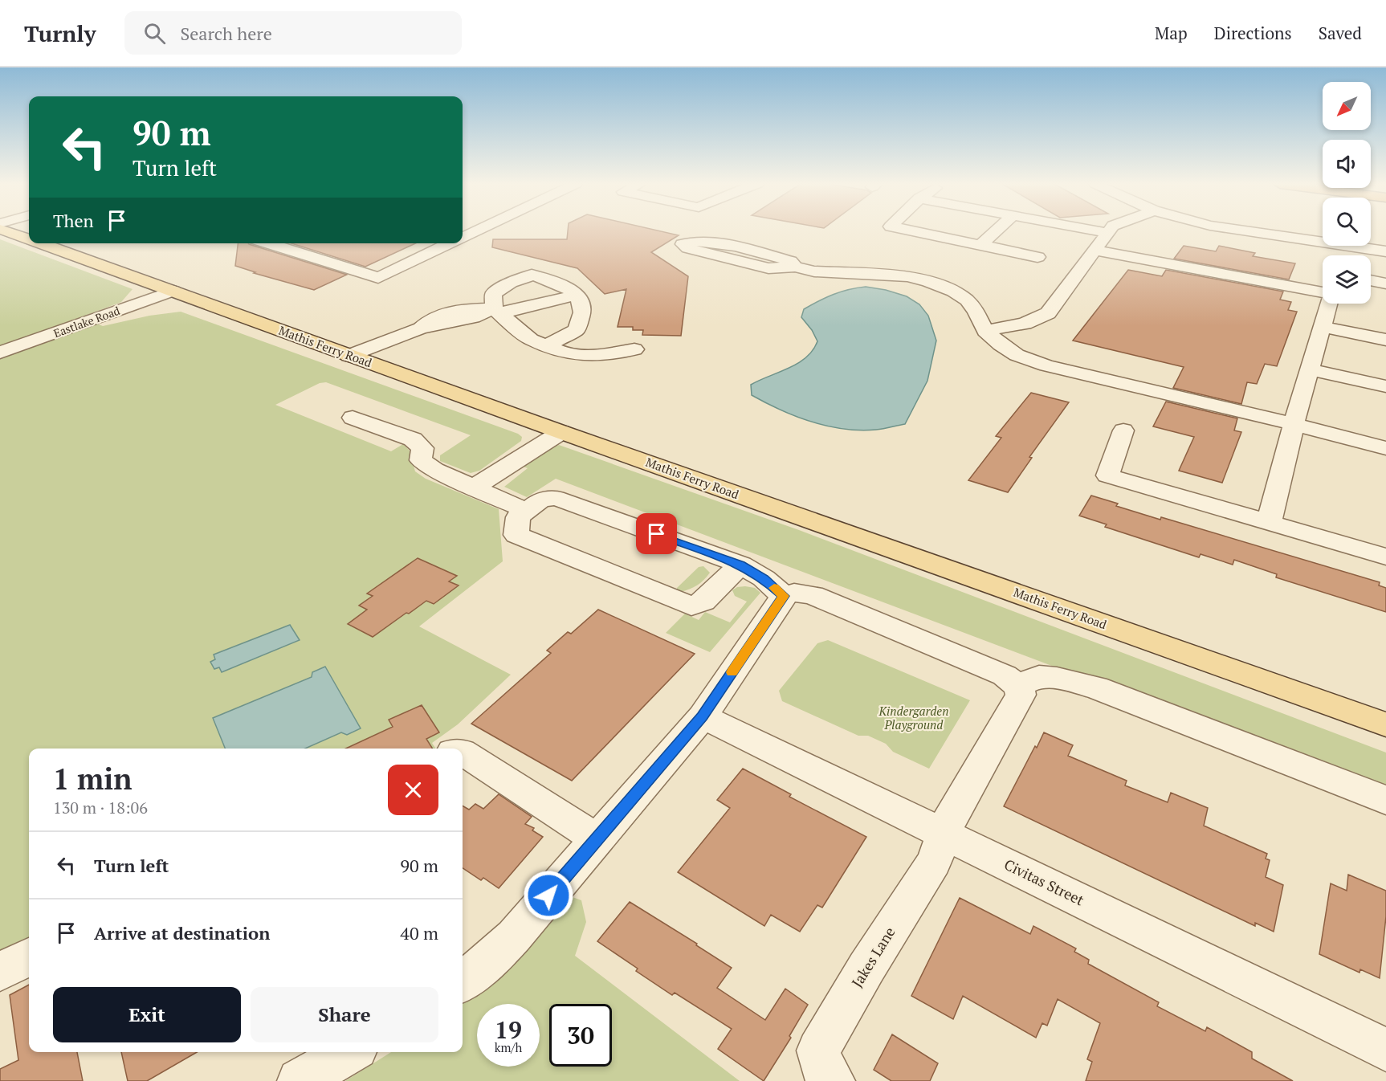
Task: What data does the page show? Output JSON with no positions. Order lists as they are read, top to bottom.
{
  "streets": {
    "main road": ["Mathis Ferry Road"],
    "street": ["Eastlake Road", "Civitas Street", "Jakes Lane"]
  },
  "crossings": [
    ["Eastlake Road", "Mathis Ferry Road"],
    ["Civitas Street", "Jakes Lane"]
  ],
  "parks": ["Kindergarden Playground"],
  "north": "bottom left",
  "page": {
    "header": "Turnly",
    "search": "Search here",
    "nav": ["Map", "Directions", "Saved"],
    "turn": ["90 m", "Turn left"],
    "then": "Then",
    "heading": ["1 min", "130 m · 18:06"],
    "list": [
      {
        "name": "Turn left",
        "value": "90 m"
      },
      {
        "name": "Arrive at destination",
        "value": "40 m"
      }
    ],
    "buttons": ["Exit", "Share"],
    "speed": "19 km/h",
    "limit": "30"
  }
}
